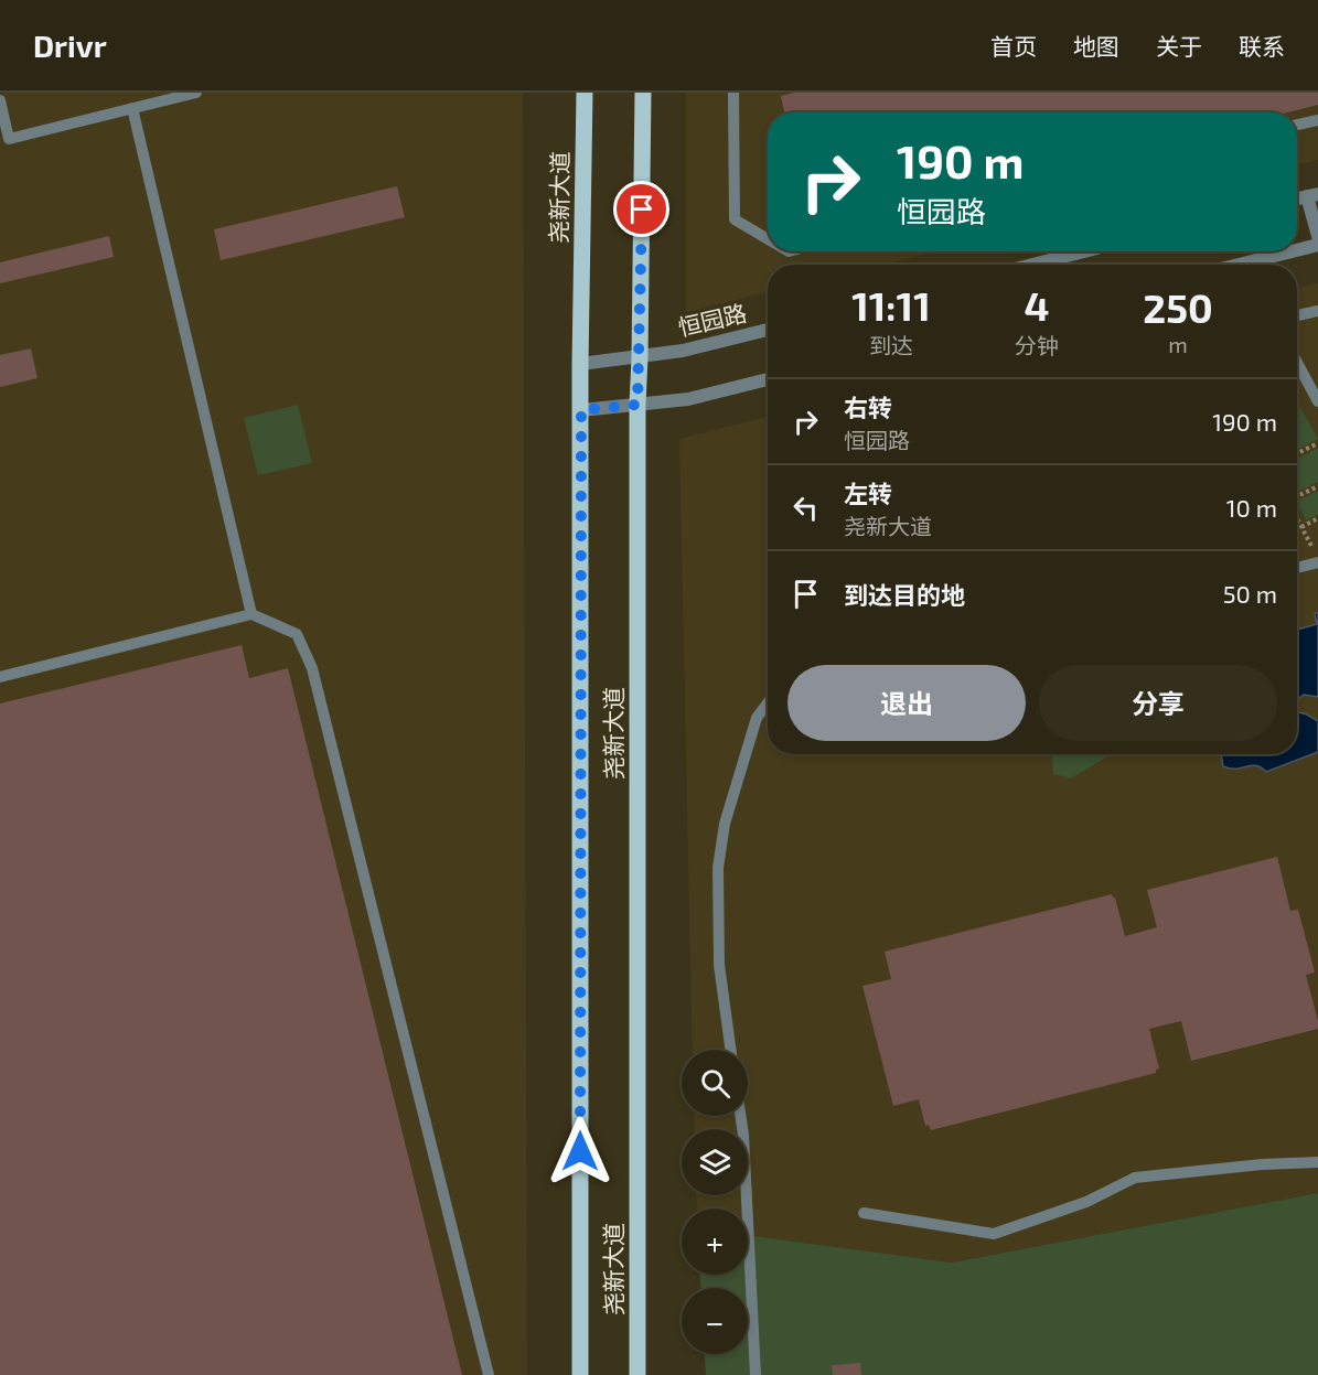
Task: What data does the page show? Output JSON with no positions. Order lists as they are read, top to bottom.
{
  "streets": {
    "main road": ["尧新大道"],
    "street": ["恒园路"]
  },
  "crossings": [
    ["尧新大道", "恒园路"]
  ],
  "page": {
    "header": "Drivr",
    "nav": [
      "首页",
      "地图",
      "关于",
      "联系"
    ],
    "turn": ["190 m", "恒园路"],
    "eta": [
      "11:11",
      "到达",
      "4",
      "分钟",
      "250",
      "m"
    ],
    "list": [
      {
        "name": "右转",
        "note": "恒园路",
        "value": "190 m"
      },
      {
        "name": "左转",
        "note": "尧新大道",
        "value": "10 m"
      },
      {
        "name": "到达目的地",
        "value": "50 m"
      }
    ],
    "buttons": ["退出", "分享"],
    "map_buttons": ["+", "−"]
  }
}
